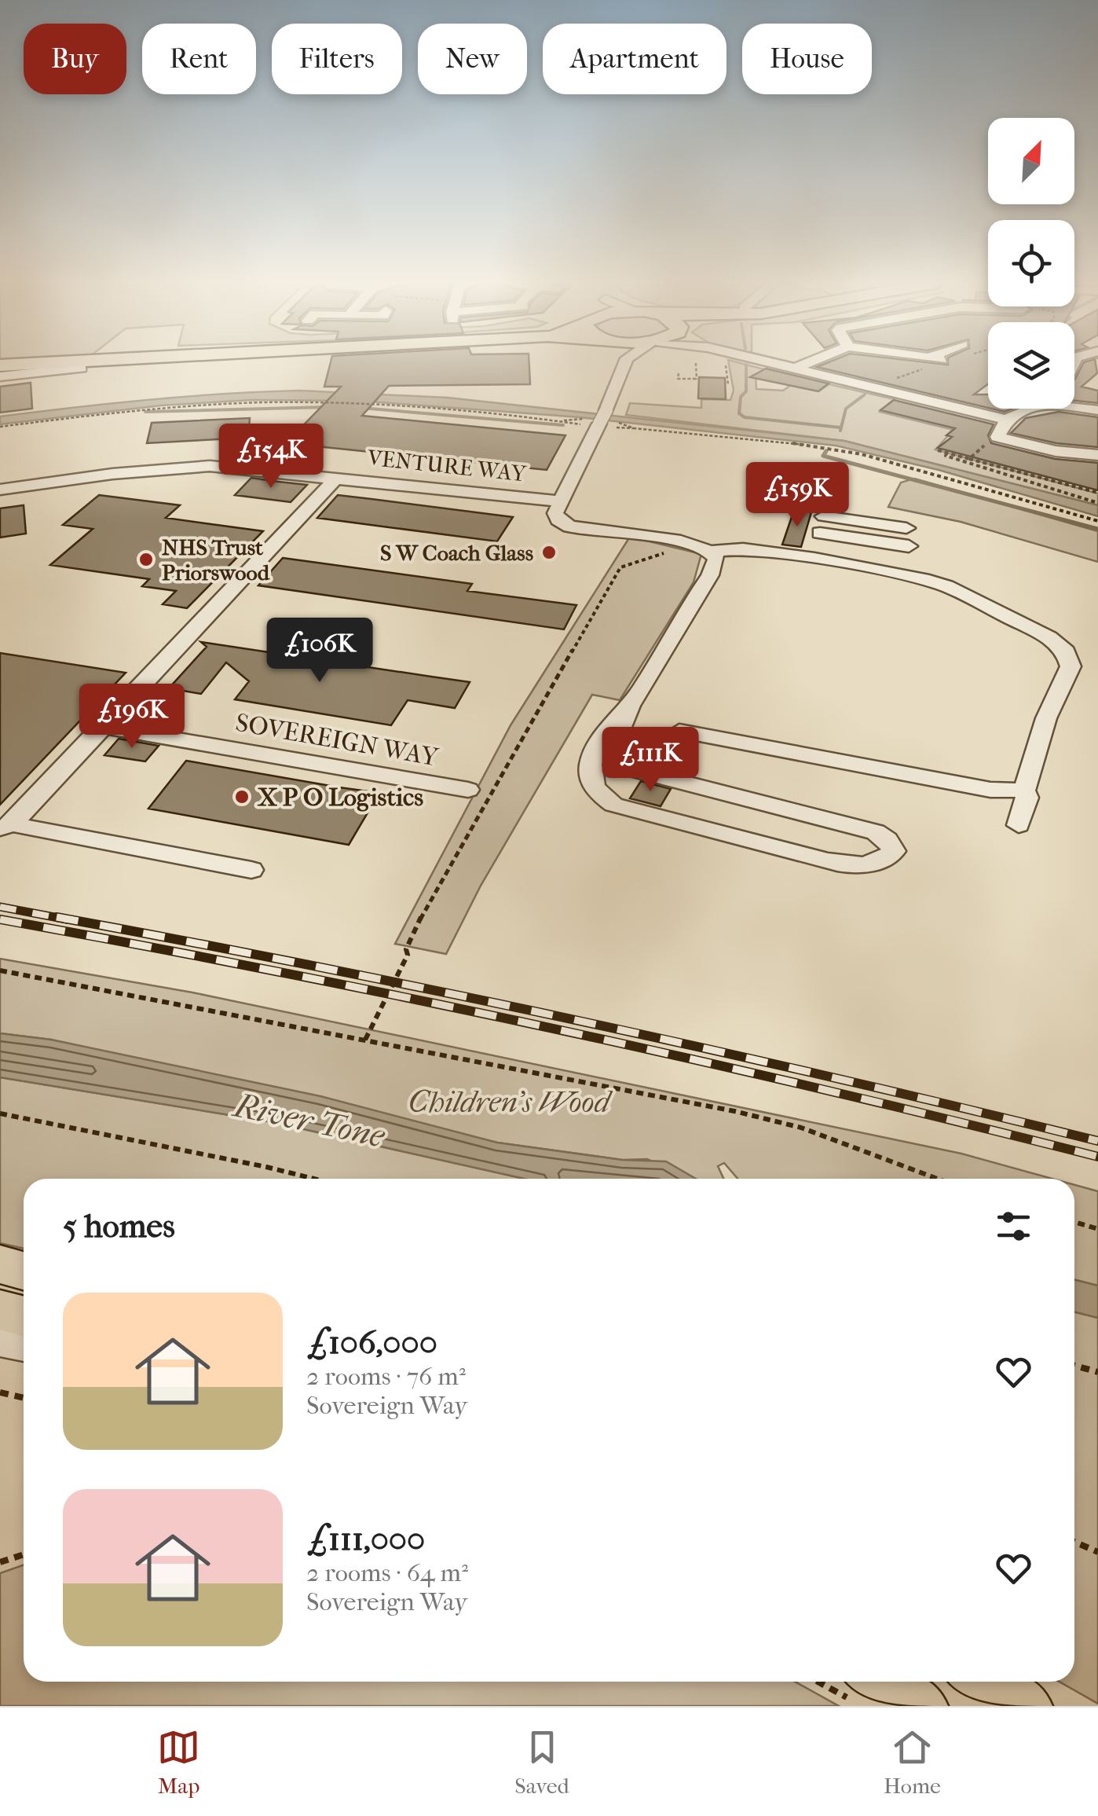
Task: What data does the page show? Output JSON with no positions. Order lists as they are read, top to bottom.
{
  "streets": {
    "street": ["VENTURE WAY", "SOVEREIGN WAY"]
  },
  "water": ["River Tone"],
  "parks": ["Children's Wood"],
  "places": ["S W Coach Glass", "NHS Trust Priorswood", "X P O Logistics"],
  "north": "top right",
  "page": {
    "chip": [
      "Buy",
      "Rent",
      "Filters",
      "New",
      "Apartment",
      "House"
    ],
    "price": [
      "£154K",
      "£159K",
      "£106K",
      "£196K",
      "£111K"
    ],
    "heading": "5 homes",
    "list": [
      {
        "name": "£106,000",
        "note": "2 rooms · 76 m² · Sovereign Way"
      },
      {
        "name": "£111,000",
        "note": "2 rooms · 64 m² · Sovereign Way"
      }
    ],
    "tabs": ["Map", "Saved", "Home"]
  }
}
